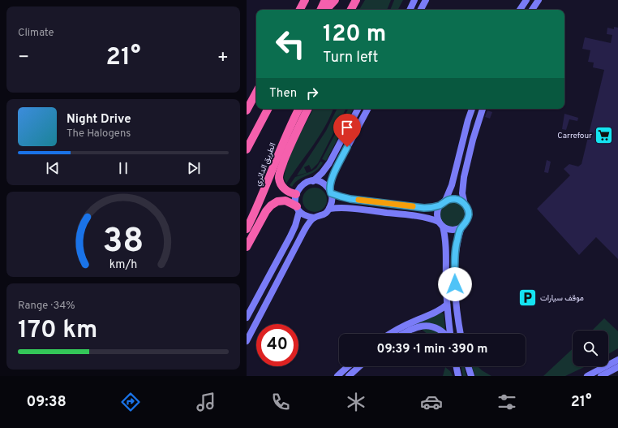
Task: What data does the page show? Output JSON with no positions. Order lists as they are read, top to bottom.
{
  "streets": {
    "highway": ["الطريق الدائري"]
  },
  "places": {
    "supermarket": ["Carrefour"],
    "parking": ["موقف سيارات"]
  },
  "page": {
    "tile": [
      "Climate",
      ["Range · 34%", "170 km"]
    ],
    "turn": ["120 m", "Turn left"],
    "heat": ["−", "21°", "+"],
    "then": "Then",
    "song": ["Night Drive", "The Halogens"],
    "limit": "40",
    "trip": "09:39 · 1 min · 390 m",
    "tabs": ["09:38", "21°"],
    "gauge": ["38", "km/h"]
  }
}
